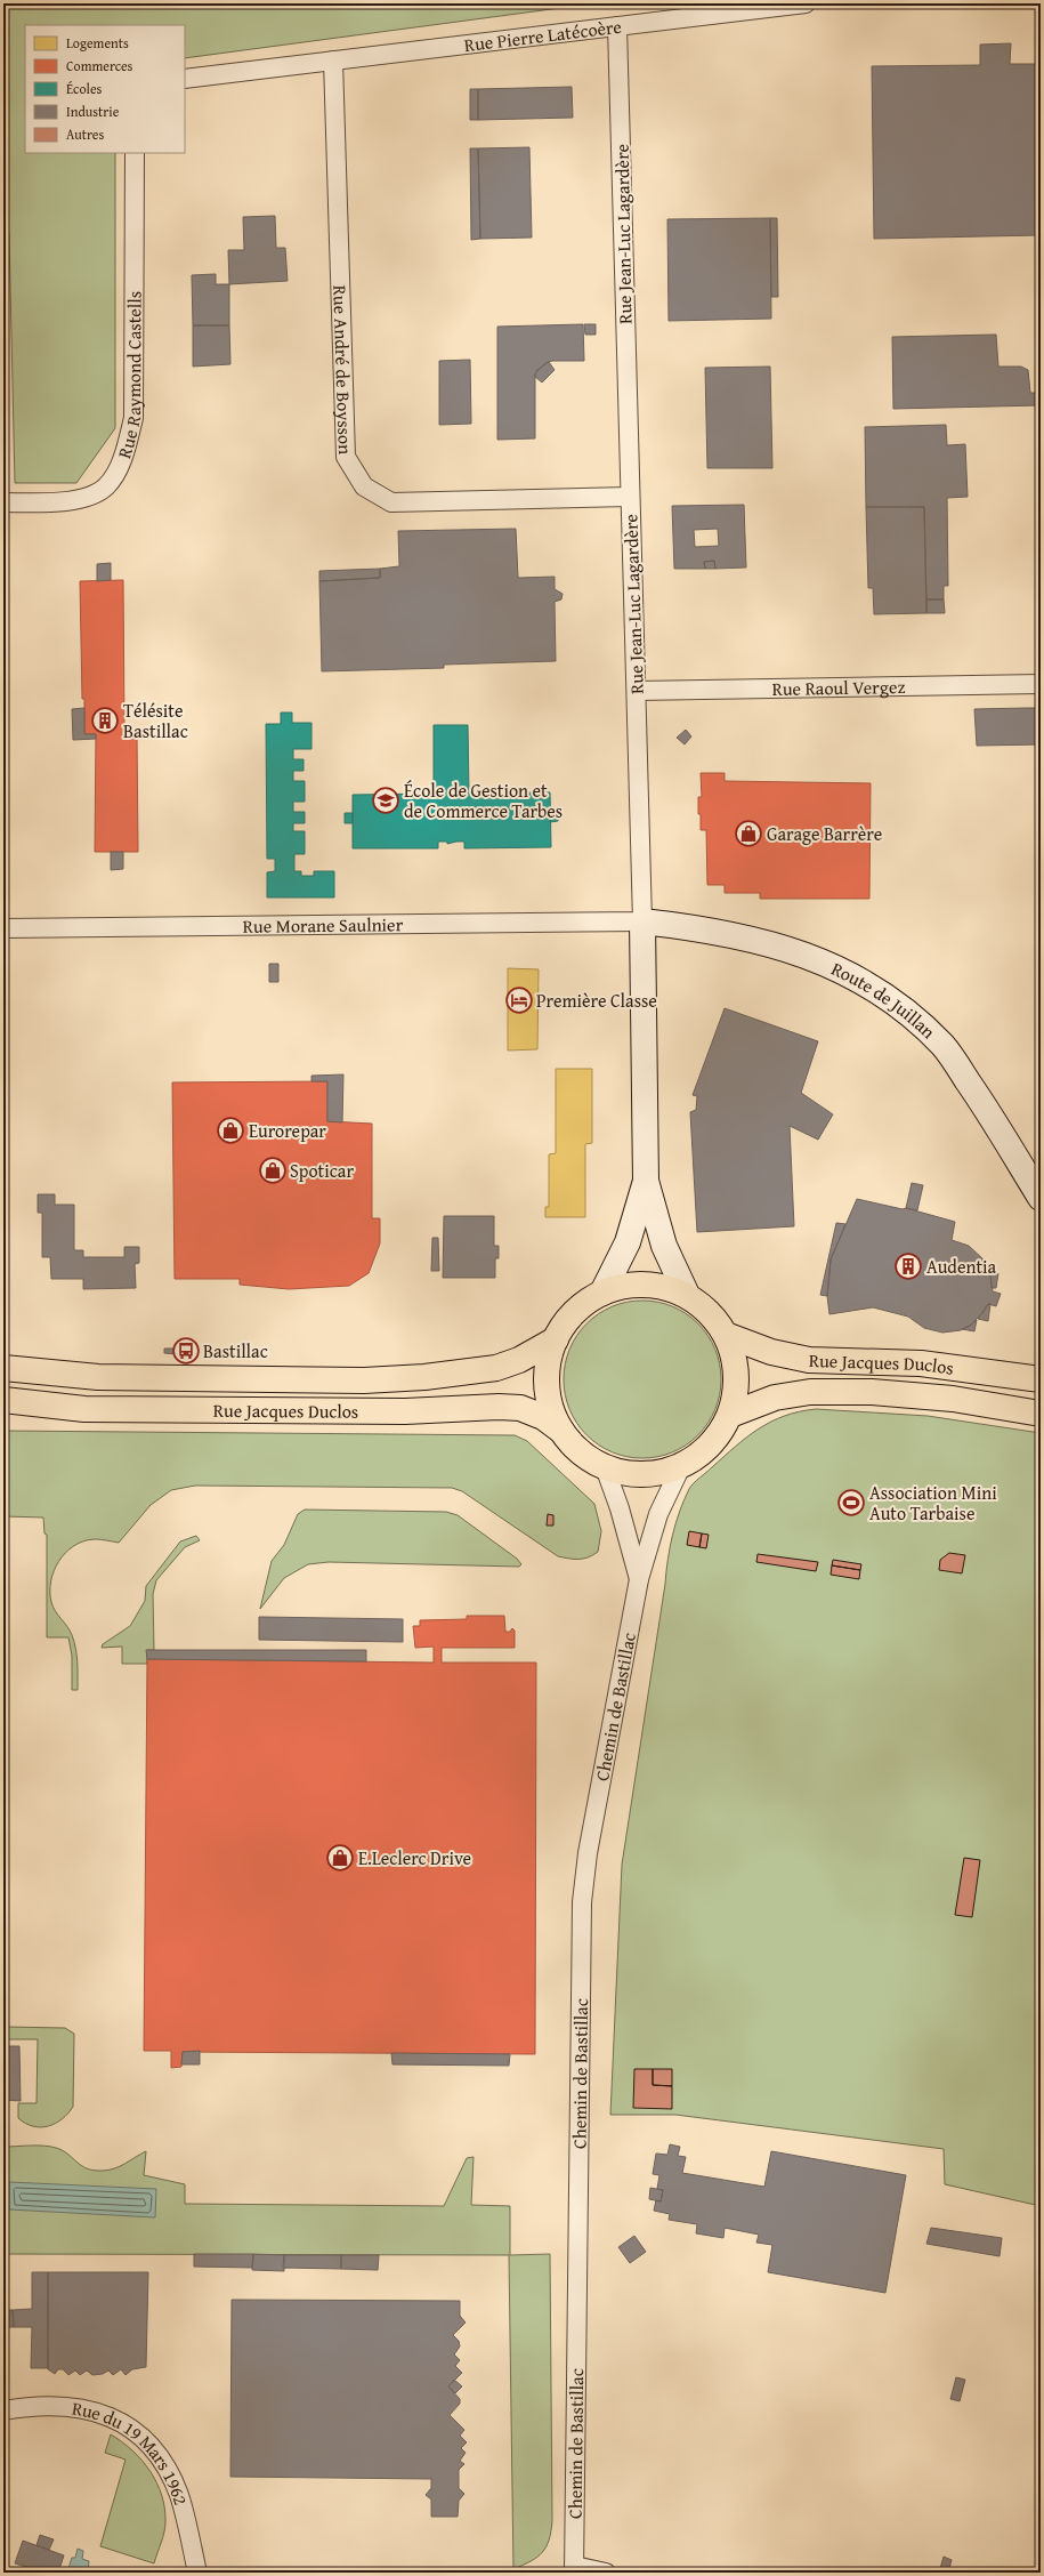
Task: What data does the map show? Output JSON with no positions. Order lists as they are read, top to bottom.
{
  "streets": {
    "main road": ["Rue Jacques Duclos"],
    "street": [
      "Rue Pierre Latécoère",
      "Rue Jean-Luc Lagardère",
      "Rue André de Boysson",
      "Rue Raymond Castells",
      "Rue Raoul Vergez",
      "Rue Morane Saulnier",
      "Route de Juillan",
      "Chemin de Bastillac",
      "Rue du 19 Mars 1962"
    ]
  },
  "crossings": [
    ["Rue Pierre Latécoère", "Rue Jean-Luc Lagardère"],
    ["Rue Pierre Latécoère", "Rue André de Boysson"],
    ["Rue Jean-Luc Lagardère", "Rue André de Boysson"],
    ["Rue Jean-Luc Lagardère", "Rue Raoul Vergez"],
    ["Rue Jean-Luc Lagardère", "Rue Morane Saulnier"],
    ["Rue Jean-Luc Lagardère", "Route de Juillan"],
    ["Rue Morane Saulnier", "Route de Juillan"]
  ],
  "places": {
    "building": ["Télésite Bastillac", "Audentia"],
    "school or university": ["École de Gestion et de Commerce Tarbes"],
    "shop": [
      "Garage Barrère",
      "Eurorepar",
      "Spoticar",
      "E.Leclerc Drive"
    ],
    "hotel": ["Première Classe"],
    "bus stop": ["Bastillac"],
    "sports": ["Association Mini Auto Tarbaise"]
  },
  "legend": [
    "Logements",
    "Commerces",
    "Écoles",
    "Industrie",
    "Autres"
  ]
}
